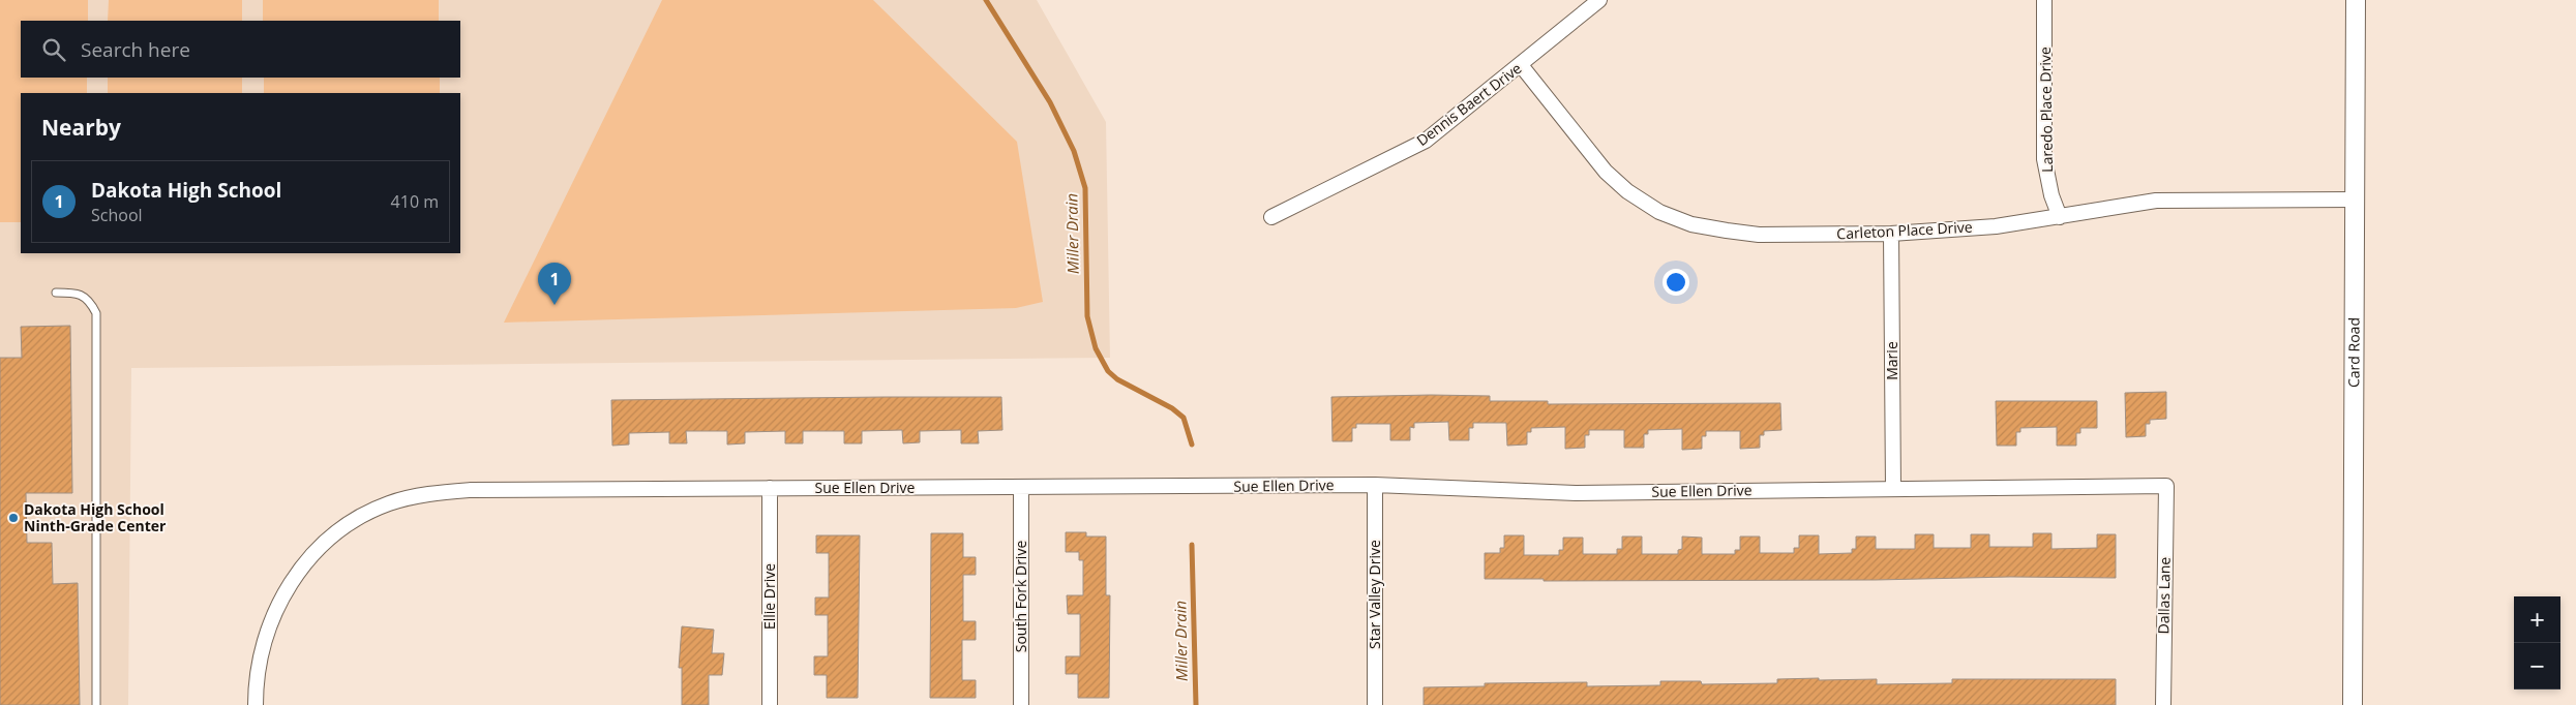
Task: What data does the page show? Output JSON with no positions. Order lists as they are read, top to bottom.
{
  "streets": {
    "street": [
      "Dennis Baert Drive",
      "Laredo Place Drive",
      "Carleton Place Drive",
      "Card Road",
      "Marie",
      "Sue Ellen Drive",
      "Star Valley Drive",
      "Dallas Lane",
      "Ellie Drive",
      "South Fork Drive"
    ]
  },
  "crossings": [
    ["Dennis Baert Drive", "Carleton Place Drive"],
    ["Laredo Place Drive", "Carleton Place Drive"],
    ["Carleton Place Drive", "Card Road"],
    ["Carleton Place Drive", "Marie"],
    ["Marie", "Sue Ellen Drive"],
    ["Sue Ellen Drive", "Star Valley Drive"],
    ["Sue Ellen Drive", "Dallas Lane"],
    ["Sue Ellen Drive", "Ellie Drive"],
    ["Sue Ellen Drive", "South Fork Drive"]
  ],
  "water": ["Miller Drain"],
  "places": ["Dakota High School Ninth-Grade Center"],
  "page": {
    "search": "Search here",
    "heading": "Nearby",
    "list": [
      {
        "mark": "1",
        "name": "Dakota High School",
        "note": "School",
        "value": "410 m"
      }
    ],
    "pins": "1",
    "map_buttons": ["+", "−"]
  }
}
